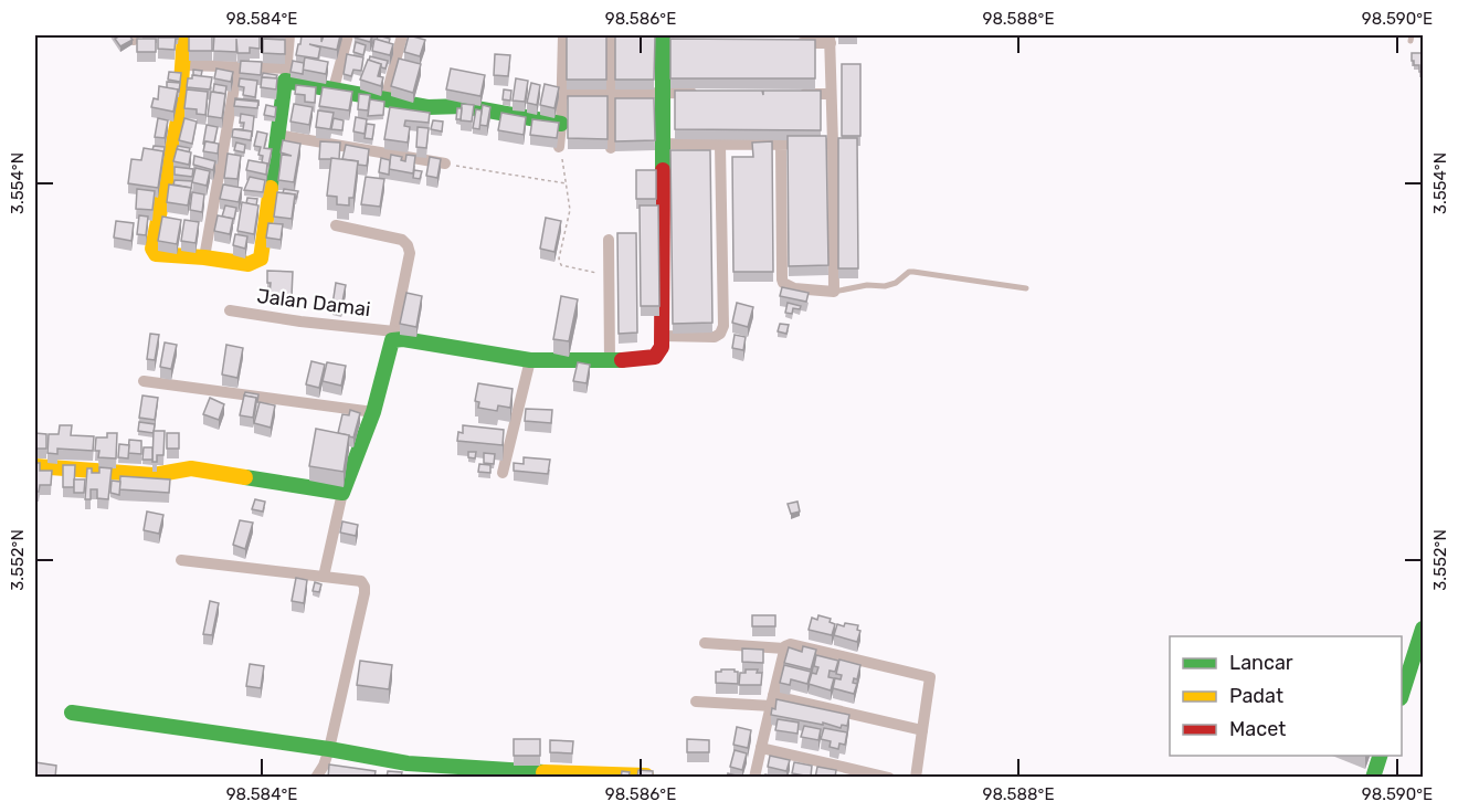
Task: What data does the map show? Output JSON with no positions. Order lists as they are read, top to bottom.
{
  "streets": {
    "street": ["Jalan Damai"]
  },
  "legend": ["Lancar", "Padat", "Macet"],
  "coordinates": [
    "98.584°E",
    "98.586°E",
    "98.588°E",
    "98.590°E",
    "3.554°N",
    "3.552°N"
  ]
}
